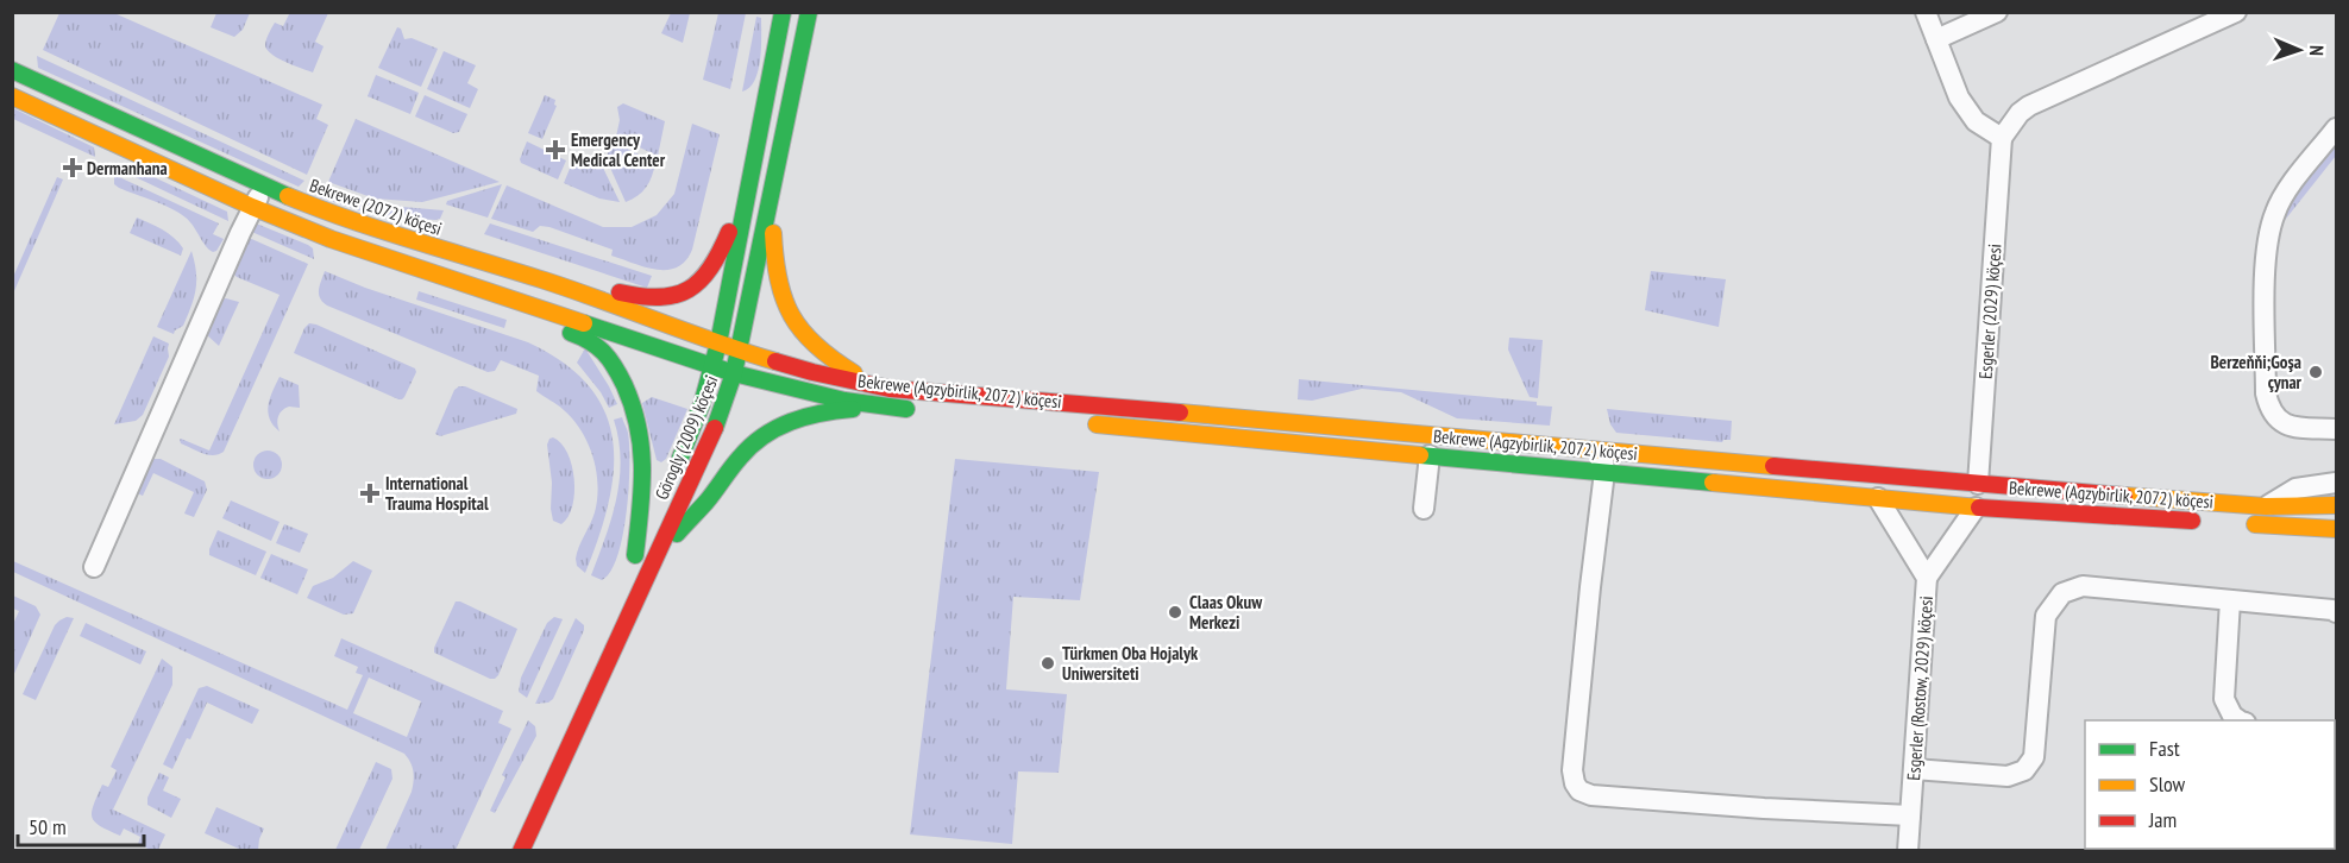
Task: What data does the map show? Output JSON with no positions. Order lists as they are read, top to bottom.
{
  "streets": {
    "main road": ["Bekrewe (2072) köçesi", "Bekrewe (Agzybirlik, 2072) köçesi", "Görogly (2009) köçesi"],
    "street": ["Esgerler (2029) köçesi", "Esgerler (Rostow, 2029) köçesi"]
  },
  "crossings": [
    ["Bekrewe (2072) köçesi", "Bekrewe (Agzybirlik, 2072) köçesi"],
    ["Bekrewe (2072) köçesi", "Görogly (2009) köçesi"],
    ["Esgerler (2029) köçesi", "Bekrewe (Agzybirlik, 2072) köçesi"],
    ["Bekrewe (Agzybirlik, 2072) köçesi", "Görogly (2009) köçesi"],
    ["Bekrewe (Agzybirlik, 2072) köçesi", "Esgerler (Rostow, 2029) köçesi"]
  ],
  "places": {
    "health": ["Emergency Medical Center", "Dermanhana", "International Trauma Hospital"],
    "other": ["Berzeňňi;Goşa çynar", "Claas Okuw Merkezi", "Türkmen Oba Hojalyk Uniwersiteti"]
  },
  "legend": ["Fast", "Slow", "Jam"],
  "scale_bar": "50 m",
  "north": "right"
}
